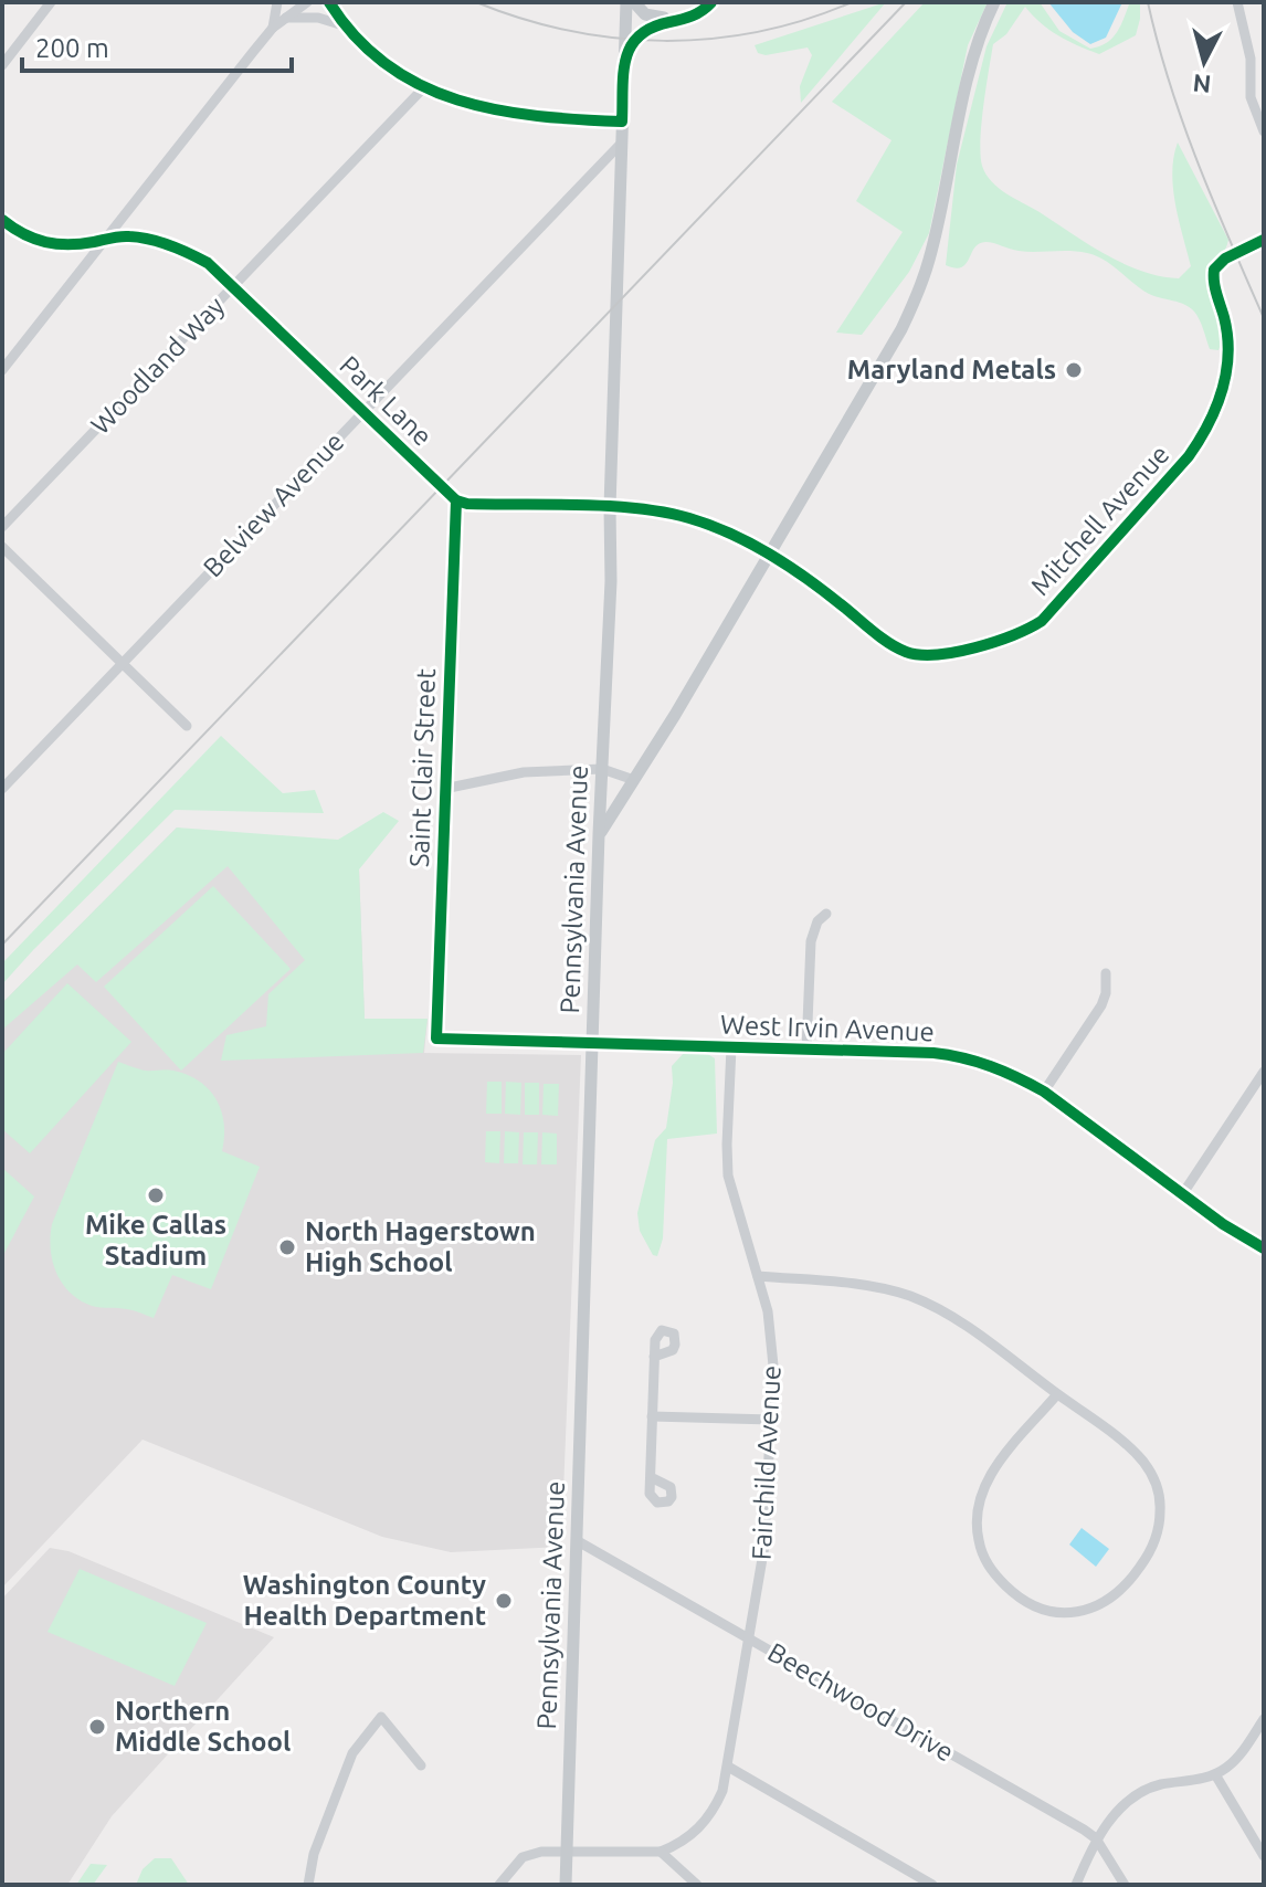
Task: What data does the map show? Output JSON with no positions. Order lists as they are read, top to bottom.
{
  "streets": {
    "main road": ["Pennsylvania Avenue"],
    "street": [
      "Woodland Way",
      "Park Lane",
      "Belview Avenue",
      "Mitchell Avenue",
      "Saint Clair Street",
      "West Irvin Avenue",
      "Fairchild Avenue",
      "Beechwood Drive"
    ]
  },
  "crossings": [
    ["Woodland Way", "Park Lane"],
    ["Park Lane", "Belview Avenue"],
    ["Park Lane", "Saint Clair Street"],
    ["Belview Avenue", "Pennsylvania Avenue"],
    ["Saint Clair Street", "West Irvin Avenue"],
    ["Pennsylvania Avenue", "West Irvin Avenue"],
    ["Pennsylvania Avenue", "Beechwood Drive"],
    ["West Irvin Avenue", "Fairchild Avenue"],
    ["Fairchild Avenue", "Beechwood Drive"]
  ],
  "places": [
    "Maryland Metals",
    "Mike Callas Stadium",
    "North Hagerstown High School",
    "Washington County Health Department",
    "Northern Middle School"
  ],
  "scale_bar": "200 m",
  "north": "bottom"
}
